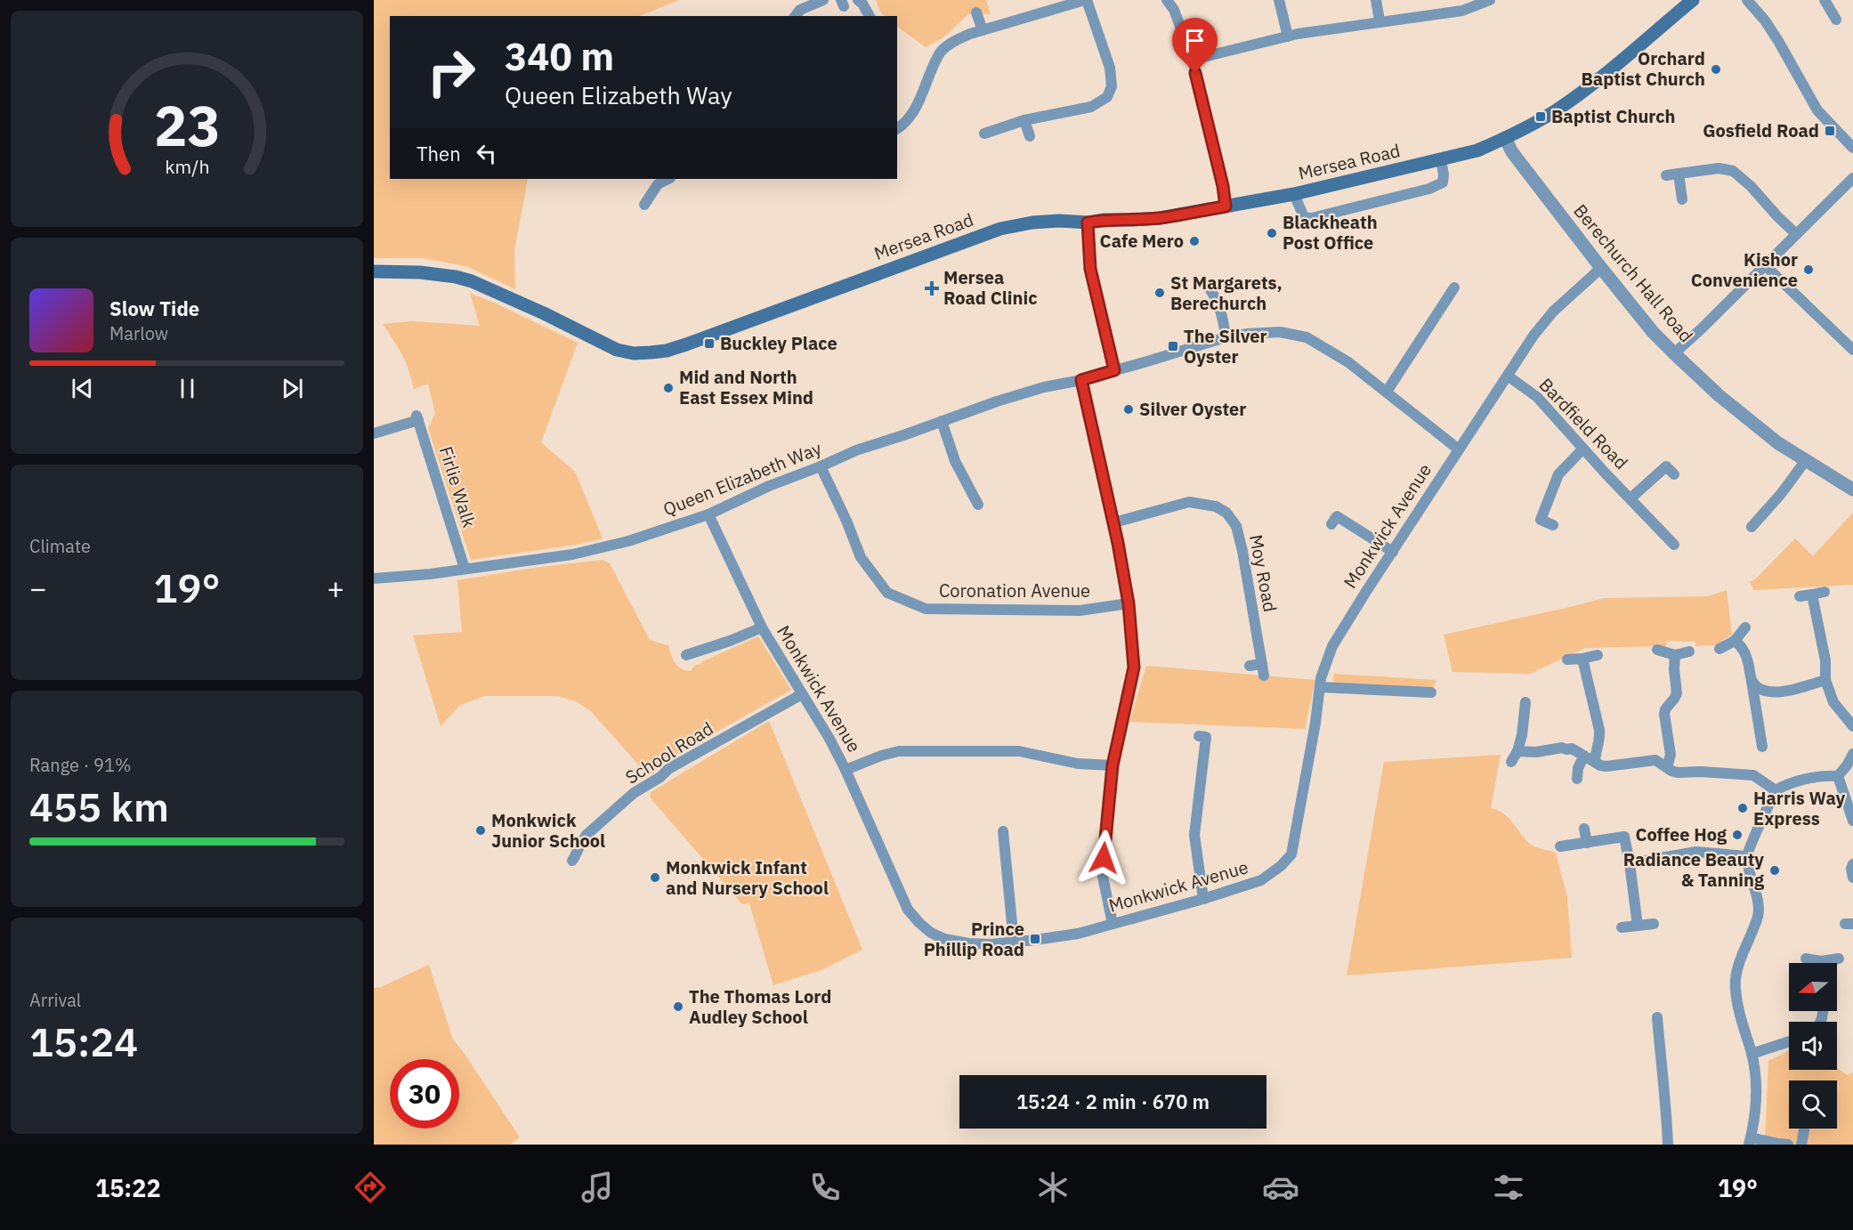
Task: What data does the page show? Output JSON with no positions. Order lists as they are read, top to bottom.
{
  "streets": {
    "main road": ["Mersea Road"],
    "street": [
      "Berechurch Hall Road",
      "Bardfield Road",
      "Queen Elizabeth Way",
      "Firlie Walk",
      "Monkwick Avenue",
      "Moy Road",
      "Coronation Avenue",
      "School Road"
    ]
  },
  "crossings": [
    ["Mersea Road", "Berechurch Hall Road"],
    ["Berechurch Hall Road", "Monkwick Avenue"],
    ["Bardfield Road", "Monkwick Avenue"],
    ["Queen Elizabeth Way", "Firlie Walk"],
    ["Queen Elizabeth Way", "Monkwick Avenue"],
    ["Queen Elizabeth Way", "Coronation Avenue"],
    ["Monkwick Avenue", "School Road"]
  ],
  "places": {
    "other": [
      "Orchard Baptist Church",
      "Blackheath Post Office",
      "Cafe Mero",
      "Kishor Convenience",
      "St Margarets, Berechurch",
      "Mid and North East Essex Mind",
      "Silver Oyster",
      "Harris Way Express",
      "Monkwick Junior School",
      "Coffee Hog",
      "Radiance Beauty & Tanning",
      "Monkwick Infant and Nursery School",
      "The Thomas Lord Audley School"
    ],
    "transit": [
      "Baptist Church",
      "Gosfield Road",
      "Buckley Place",
      "The Silver Oyster",
      "Prince Phillip Road"
    ],
    "health": ["Mersea Road Clinic"]
  },
  "north": "left",
  "page": {
    "turn": ["340 m", "Queen Elizabeth Way"],
    "then": "Then",
    "song": ["Slow Tide", "Marlow"],
    "tile": [
      "Climate",
      ["Range · 91%", "455 km"],
      ["Arrival", "15:24"]
    ],
    "heat": ["−", "19°", "+"],
    "limit": "30",
    "trip": "15:24 · 2 min · 670 m",
    "tabs": ["15:22", "19°"],
    "gauge": ["23", "km/h"]
  }
}
